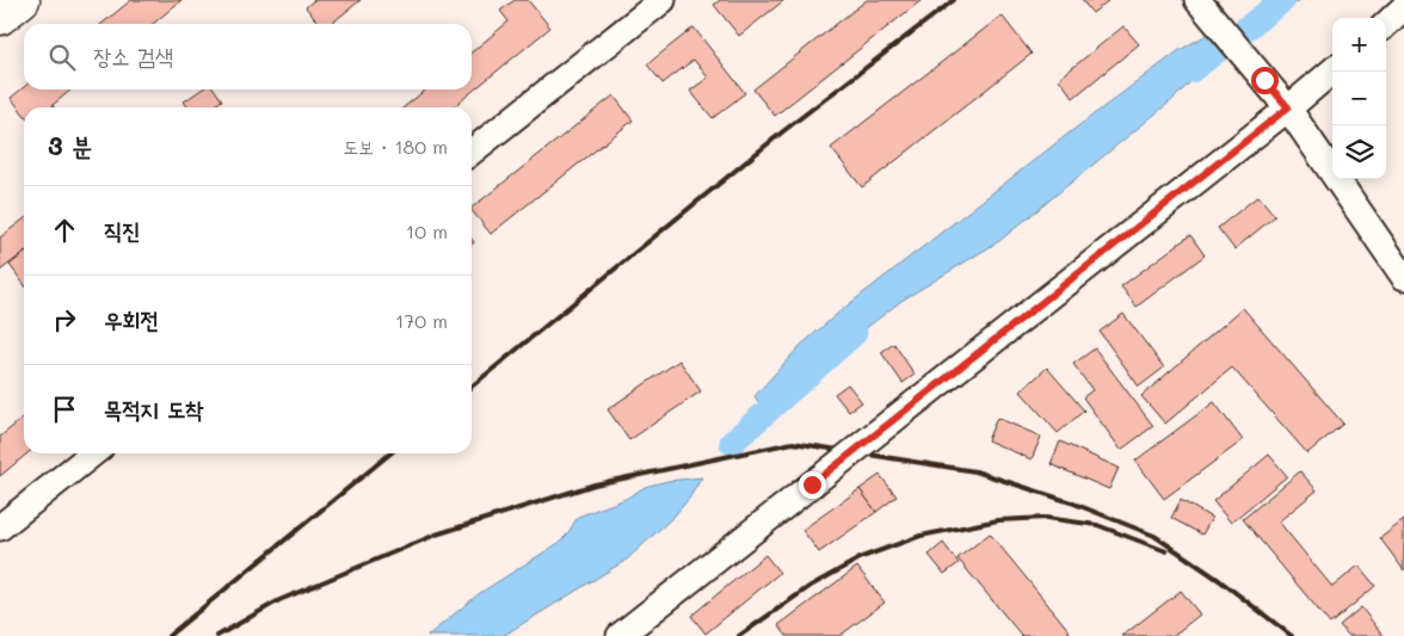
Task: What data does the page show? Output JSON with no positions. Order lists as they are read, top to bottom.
{
  "page": {
    "map_buttons": ["+", "−"],
    "search": "장소 검색",
    "heading": ["3 분", "도보 · 180 m"],
    "list": [
      ["직진", "10 m"],
      ["우회전", "170 m"],
      "목적지 도착"
    ]
  }
}
